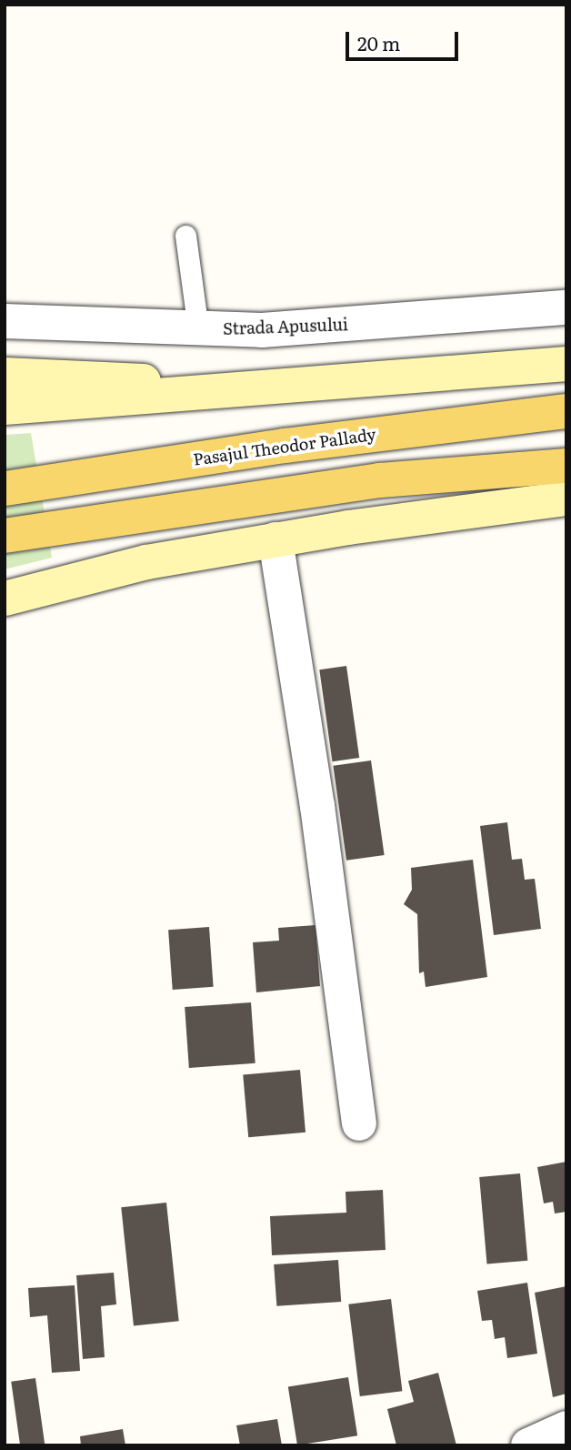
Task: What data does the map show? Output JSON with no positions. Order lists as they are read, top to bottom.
{
  "streets": {
    "main road": ["Pasajul Theodor Pallady"],
    "street": ["Strada Apusului"]
  },
  "scale_bar": "20 m"
}
